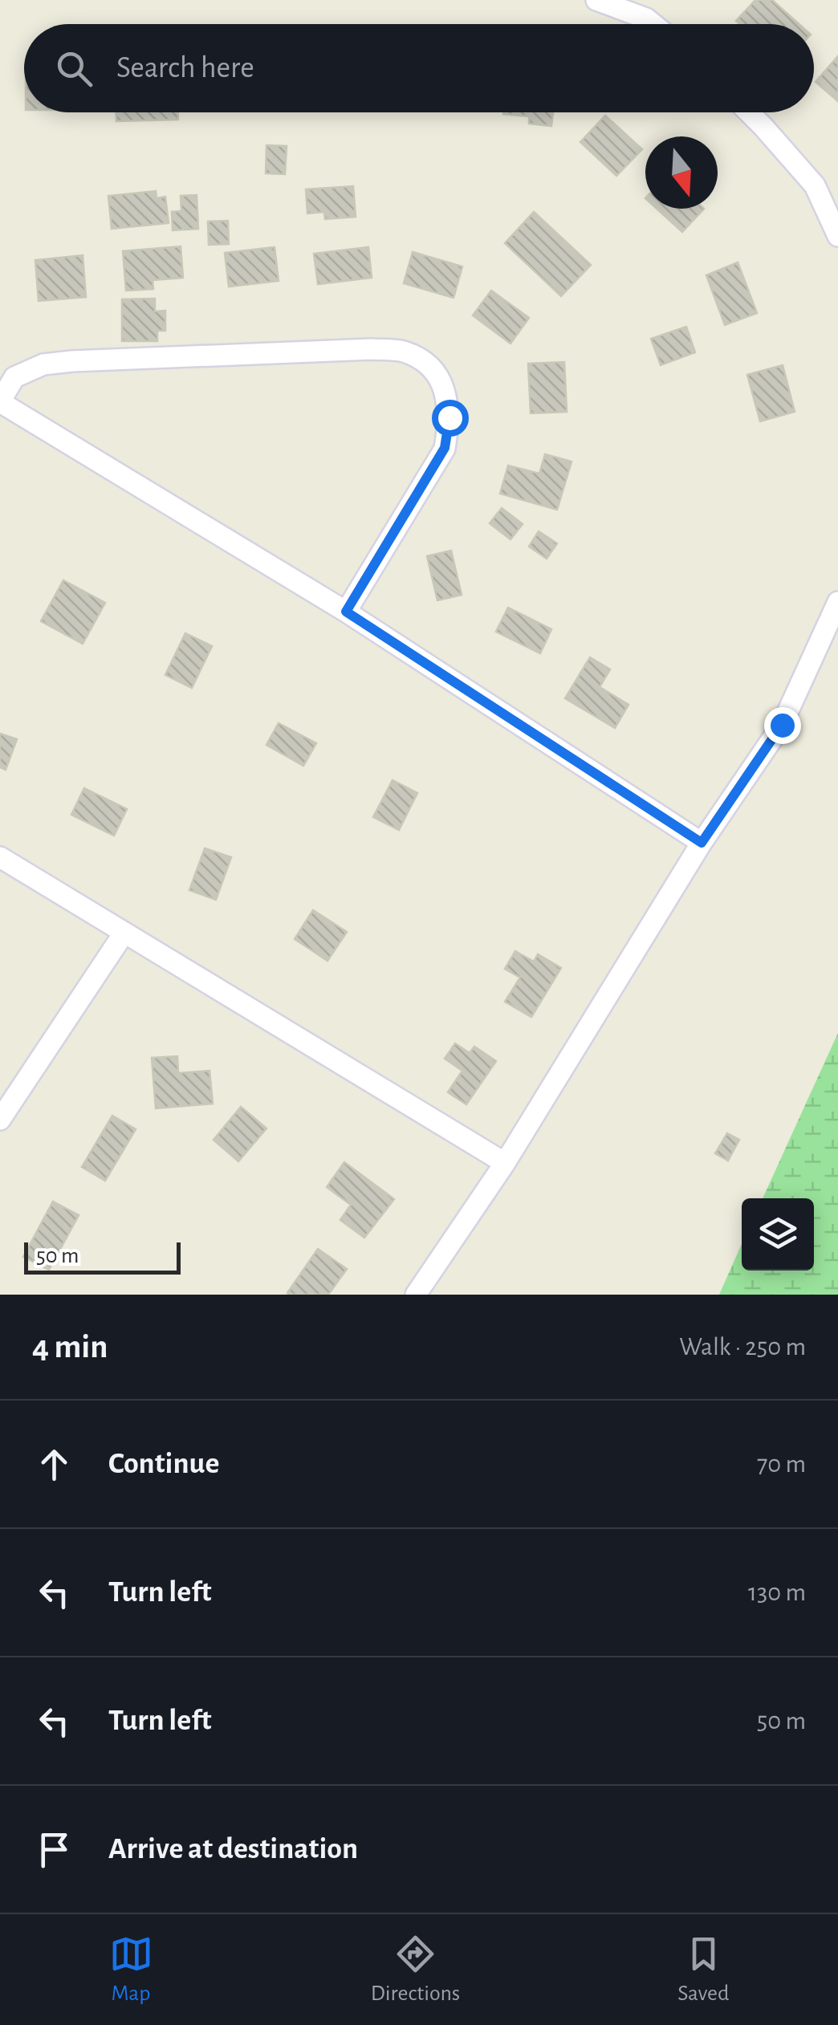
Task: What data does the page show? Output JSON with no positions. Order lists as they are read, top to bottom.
{
  "scale_bar": "50 m",
  "north": "bottom",
  "page": {
    "search": "Search here",
    "scale": "50 m",
    "heading": ["4 min", "Walk · 250 m"],
    "list": [
      ["Continue", "70 m"],
      ["Turn left", "130 m"],
      ["Turn left", "50 m"],
      "Arrive at destination"
    ],
    "nav": ["Map", "Directions", "Saved"]
  }
}
